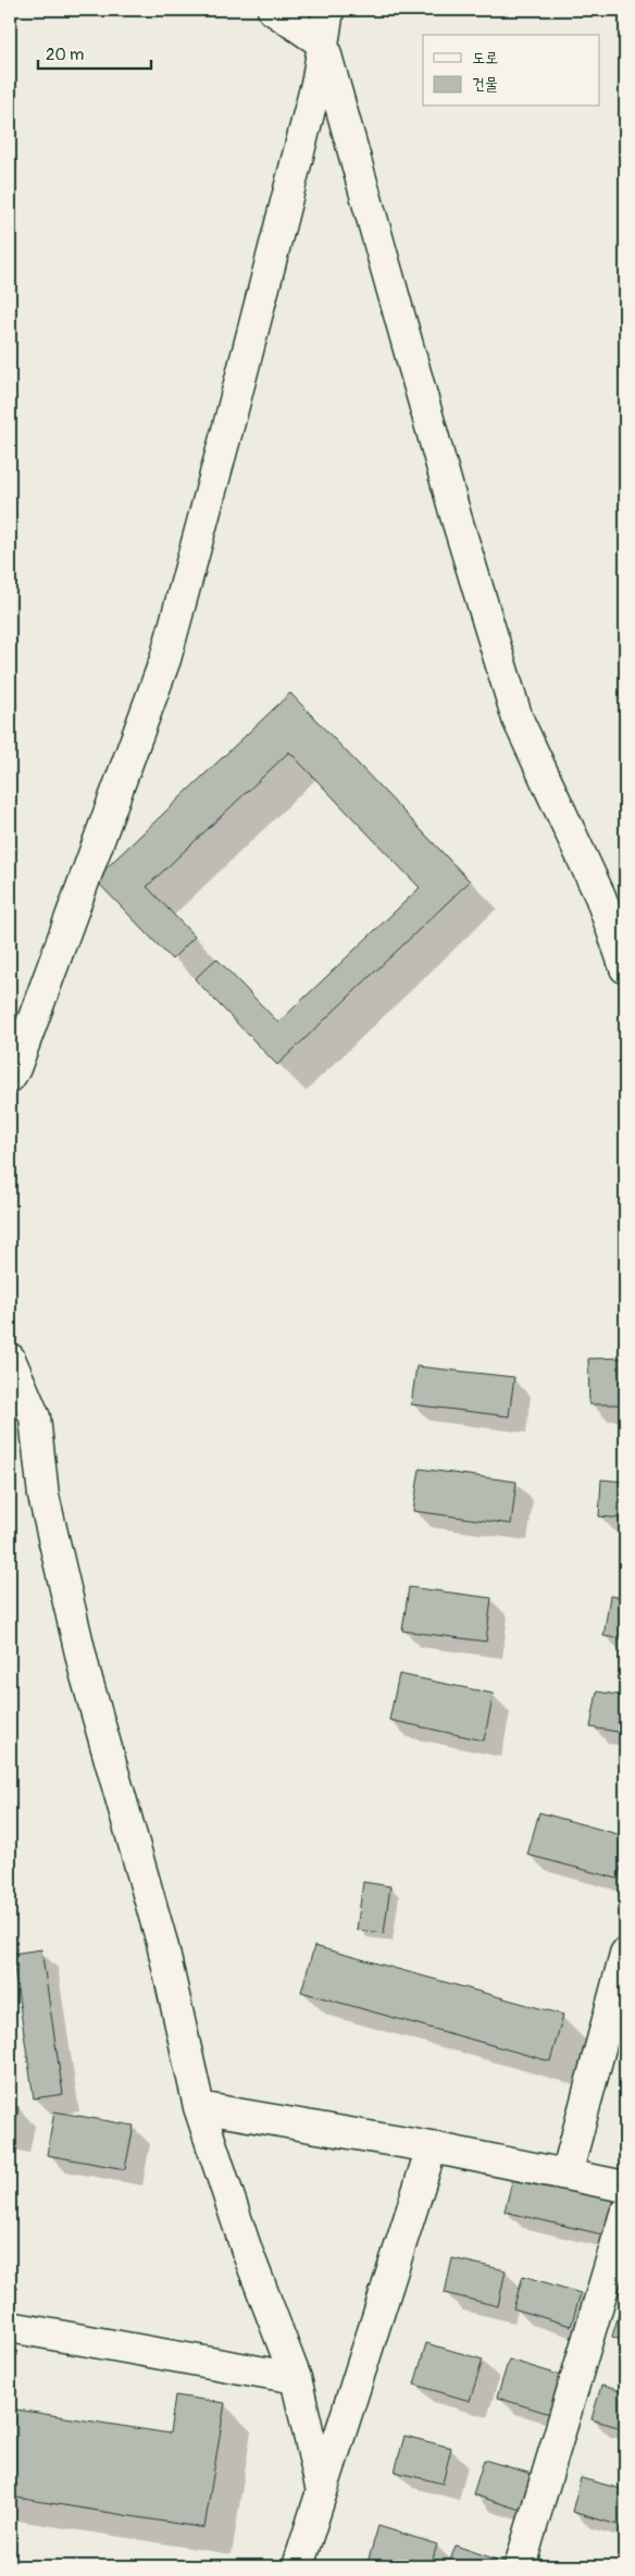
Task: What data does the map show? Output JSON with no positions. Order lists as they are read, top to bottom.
{
  "legend": ["도로", "건물"],
  "scale_bar": "20 m"
}
